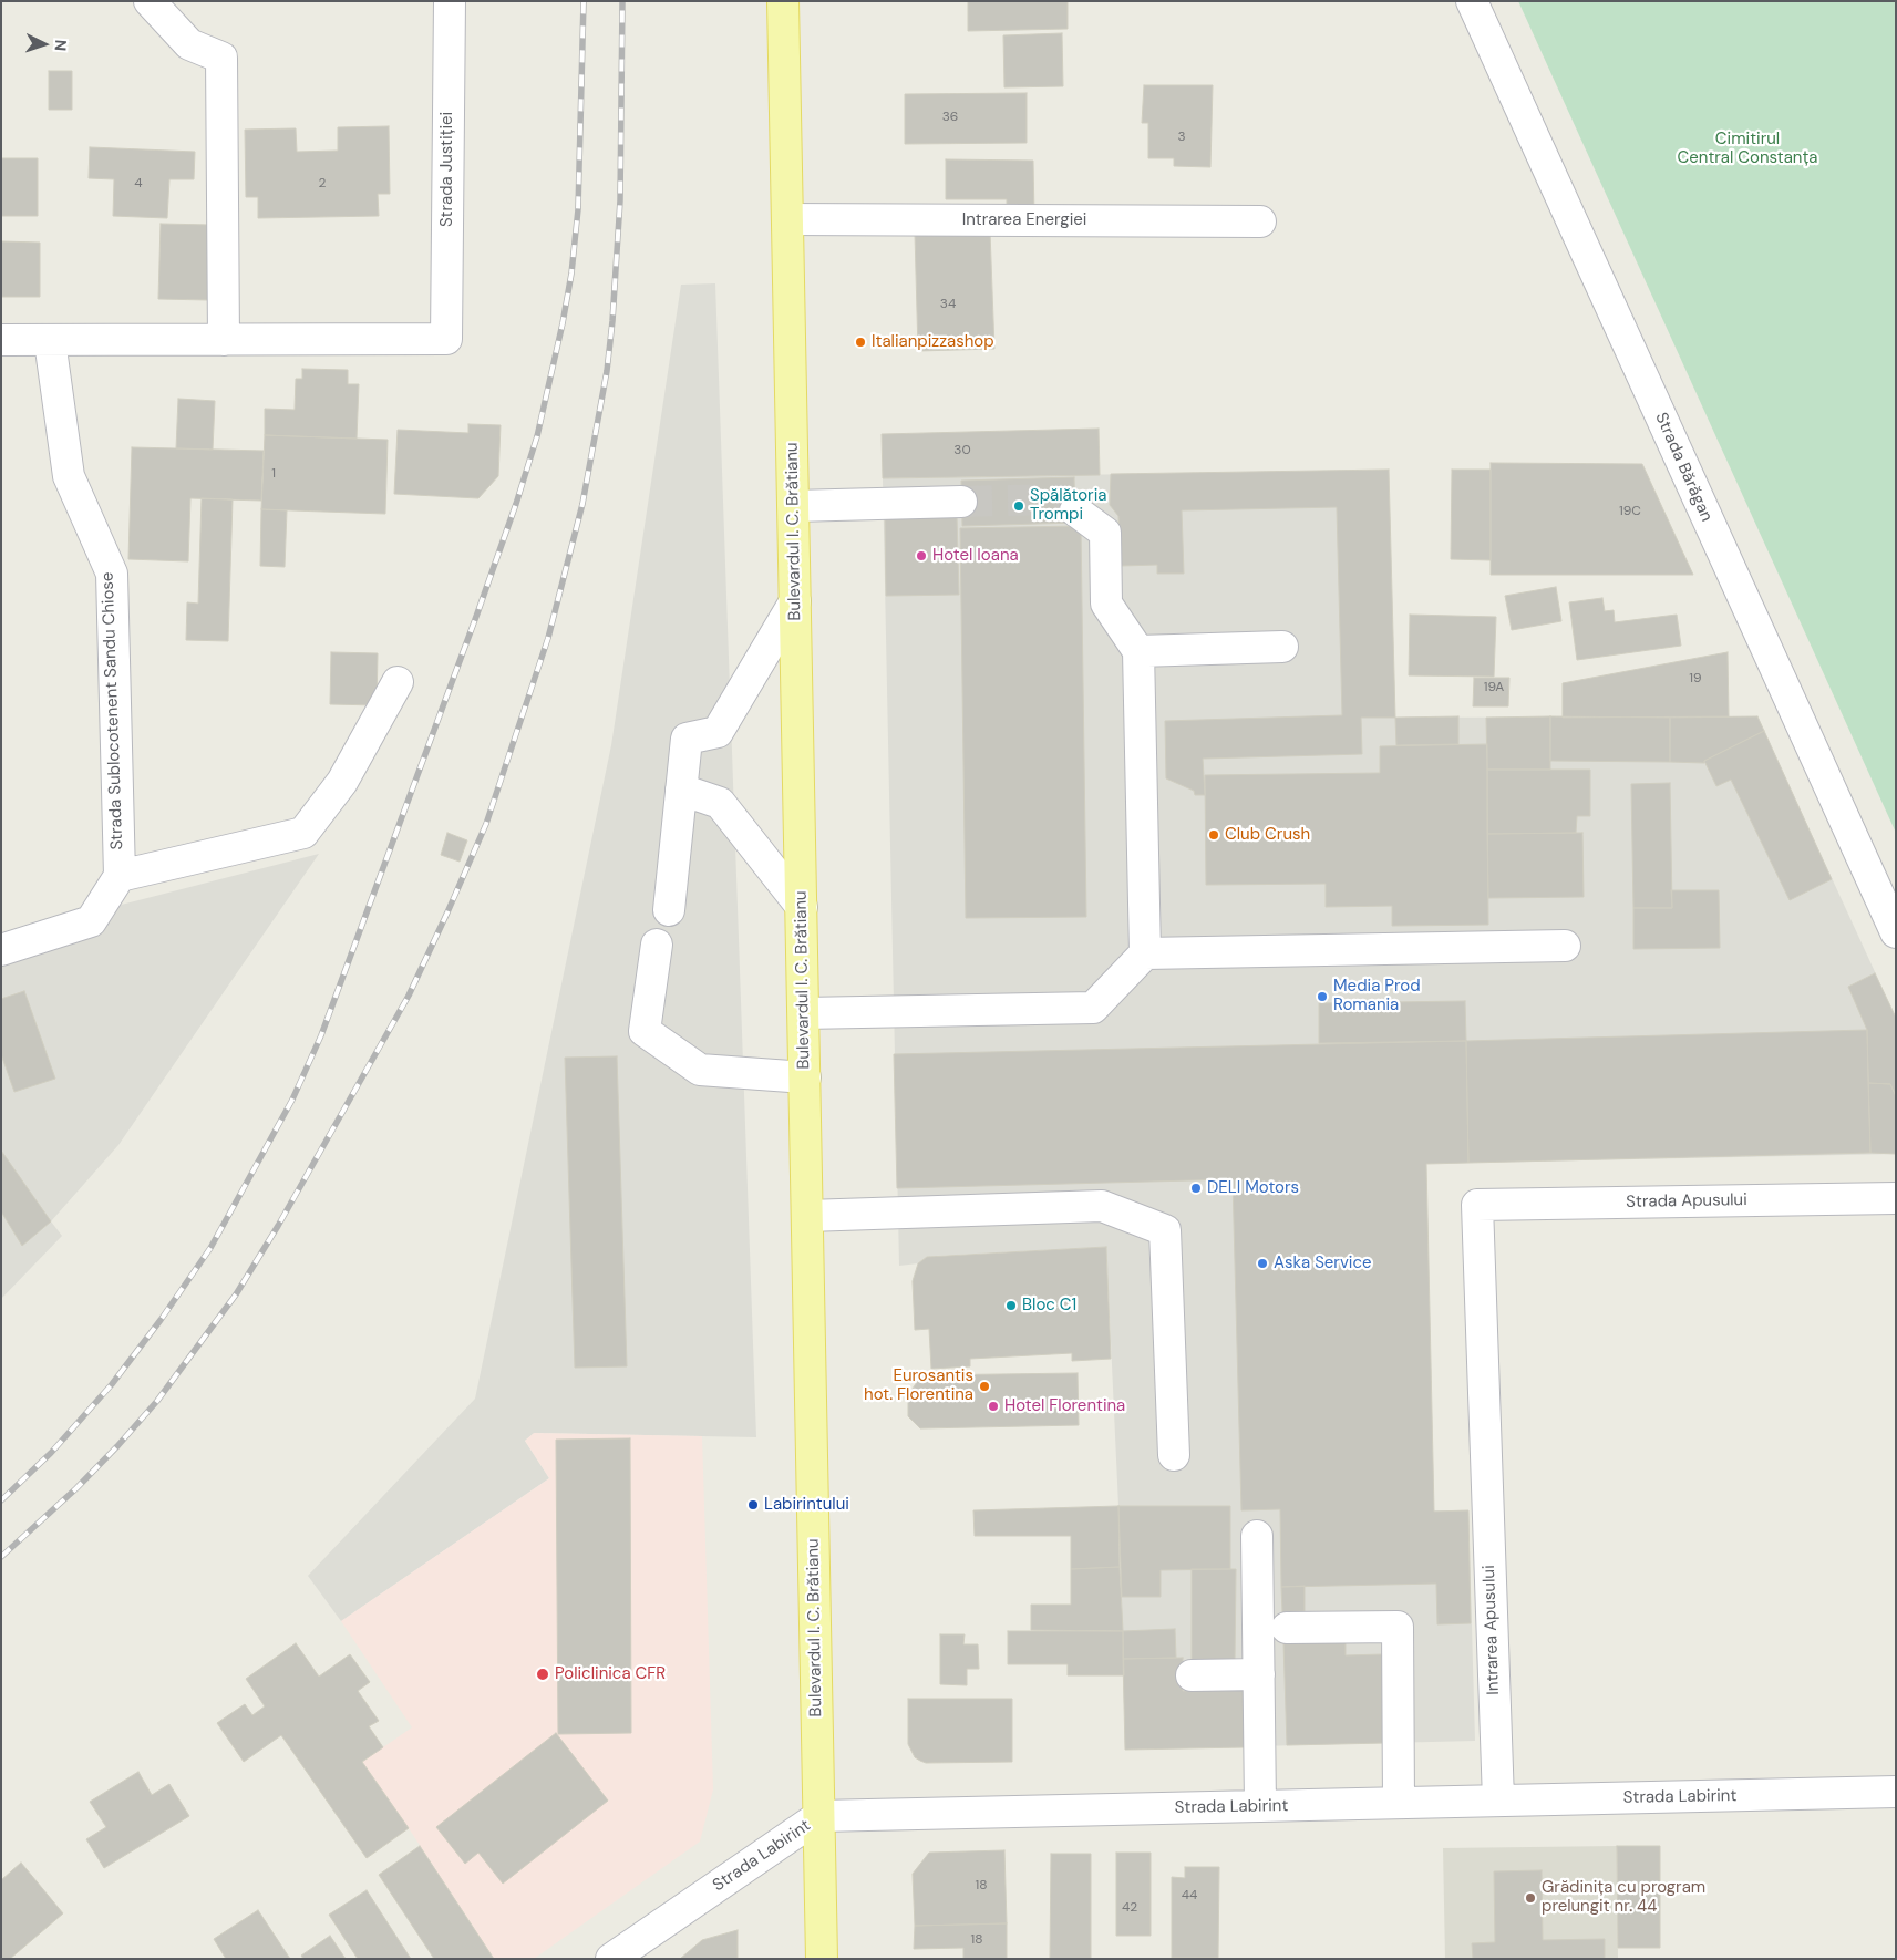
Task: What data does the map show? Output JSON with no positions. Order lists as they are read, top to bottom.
{
  "streets": {
    "main road": ["Bulevardul I. C. Brătianu"],
    "street": [
      "Strada Justiției",
      "Intrarea Energiei",
      "Strada Bărăgan",
      "Strada Sublocotenent Sandu Chiose",
      "Strada Apusului",
      "Intrarea Apusului",
      "Strada Labirint"
    ]
  },
  "crossings": [
    ["Intrarea Energiei", "Bulevardul I. C. Brătianu"],
    ["Bulevardul I. C. Brătianu", "Strada Labirint"],
    ["Strada Apusului", "Intrarea Apusului"],
    ["Intrarea Apusului", "Strada Labirint"]
  ],
  "parks": ["Cimitirul Central Constanța"],
  "places": [
    "Italianpizzashop",
    "Spălătoria Trompi",
    "Hotel Ioana",
    "Club Crush",
    "Media Prod Romania",
    "DELI Motors",
    "Aska Service",
    "Bloc C1",
    "Eurosantis hot. Florentina",
    "Hotel Florentina",
    "Labirintului",
    "Policlinica CFR",
    "Grădinița cu program prelungit nr. 44"
  ],
  "house_numbers": [
    "36",
    "3",
    "4",
    "2",
    "34",
    "30",
    "1",
    "19C",
    "19",
    "19A",
    "18",
    "44",
    "42",
    "18"
  ],
  "north": "right"
}
